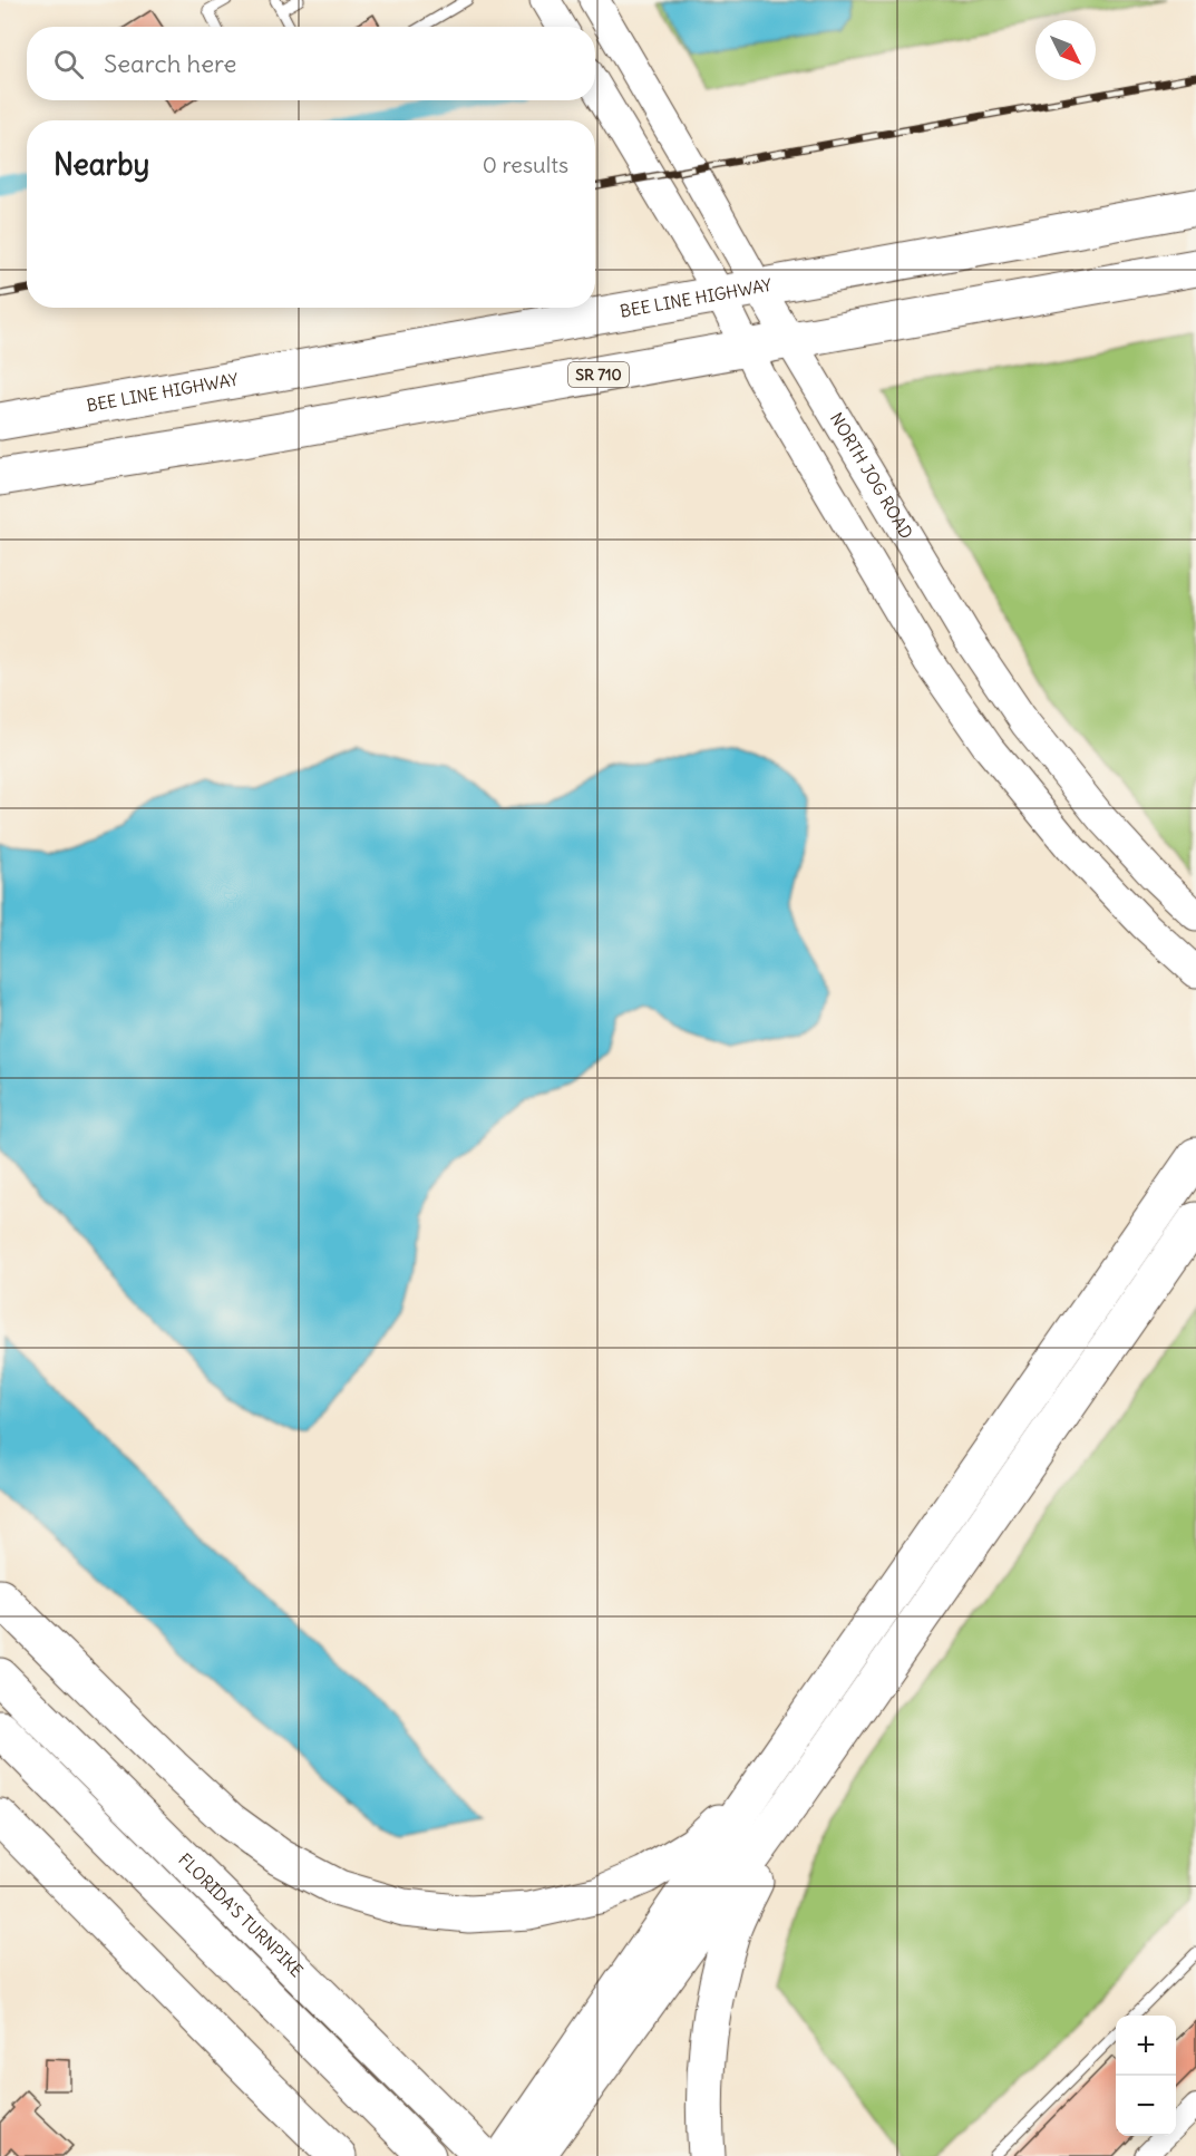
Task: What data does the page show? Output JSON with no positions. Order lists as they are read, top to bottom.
{
  "streets": {
    "highway": ["BEE LINE HIGHWAY", "SR 710", "FLORIDA'S TURNPIKE"],
    "main road": ["NORTH JOG ROAD"]
  },
  "crossings": [
    ["BEE LINE HIGHWAY", "NORTH JOG ROAD"],
    ["SR 710", "NORTH JOG ROAD"]
  ],
  "north": "bottom right",
  "page": {
    "search": "Search here",
    "heading": ["Nearby", "0 results"],
    "map_buttons": ["+", "−"]
  }
}
